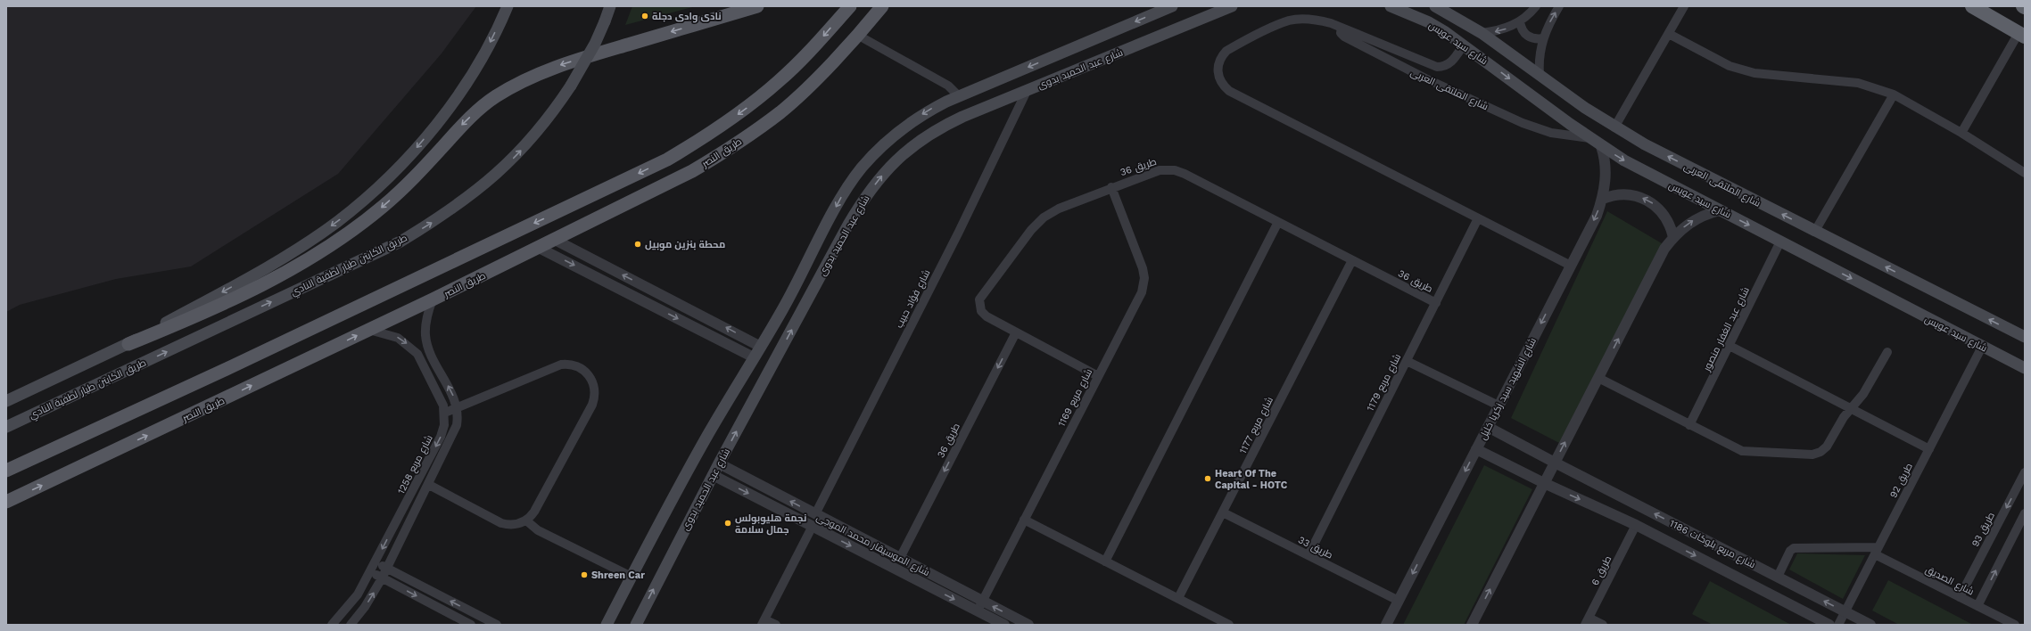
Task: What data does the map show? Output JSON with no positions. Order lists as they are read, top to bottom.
{
  "streets": {
    "main road": [
      "شارع سيد عويس",
      "شارع عبد الحميد بدوى",
      "شارع الملتقى العربى",
      "طريق النصر",
      "طريق الكابتن طيار لطفية النادي"
    ],
    "street": [
      "طريق 36",
      "شارع فؤاد حبيب",
      "شارع عبد الغفار منصور",
      "شارع مربع 1179",
      "شارع الشهيد سيد زكريا خليل",
      "شارع مربع 1169",
      "شارع مربع 1177",
      "شارع مربع 1258",
      "طريق 92",
      "طريق 93",
      "شارع مربع بلوكات 1186",
      "شارع الموسيقار محمد الموجى",
      "طريق 33",
      "طريق 6",
      "شارع الصديق"
    ]
  },
  "crossings": [
    ["شارع سيد عويس", "شارع الملتقى العربى"],
    ["شارع سيد عويس", "شارع عبد الغفار منصور"],
    ["شارع سيد عويس", "شارع الشهيد سيد زكريا خليل"],
    ["شارع سيد عويس", "طريق 92"],
    ["شارع عبد الحميد بدوى", "شارع فؤاد حبيب"],
    ["شارع عبد الحميد بدوى", "شارع الموسيقار محمد الموجى"],
    ["طريق النصر", "شارع مربع 1258"],
    ["طريق 36", "شارع مربع 1179"],
    ["طريق 36", "شارع مربع 1169"],
    ["طريق 36", "شارع مربع 1177"],
    ["طريق 36", "شارع الموسيقار محمد الموجى"],
    ["شارع فؤاد حبيب", "شارع الموسيقار محمد الموجى"],
    ["شارع مربع 1179", "طريق 33"],
    ["شارع الشهيد سيد زكريا خليل", "شارع مربع بلوكات 1186"],
    ["شارع الشهيد سيد زكريا خليل", "طريق 33"],
    ["شارع مربع 1169", "شارع الموسيقار محمد الموجى"],
    ["شارع مربع 1177", "طريق 33"],
    ["طريق 92", "شارع مربع بلوكات 1186"],
    ["طريق 92", "شارع الصديق"],
    ["طريق 93", "شارع الصديق"],
    ["شارع مربع بلوكات 1186", "طريق 6"]
  ],
  "one_way": ["شارع سيد عويس", "شارع الملتقى العربى"],
  "places": [
    "نادى وادى دجلة",
    "محطة بنزين موبيل",
    "Heart Of The Capital - HOTC",
    "نجمة هليوبولس جمال سلامة",
    "Shreen Car"
  ]
}
